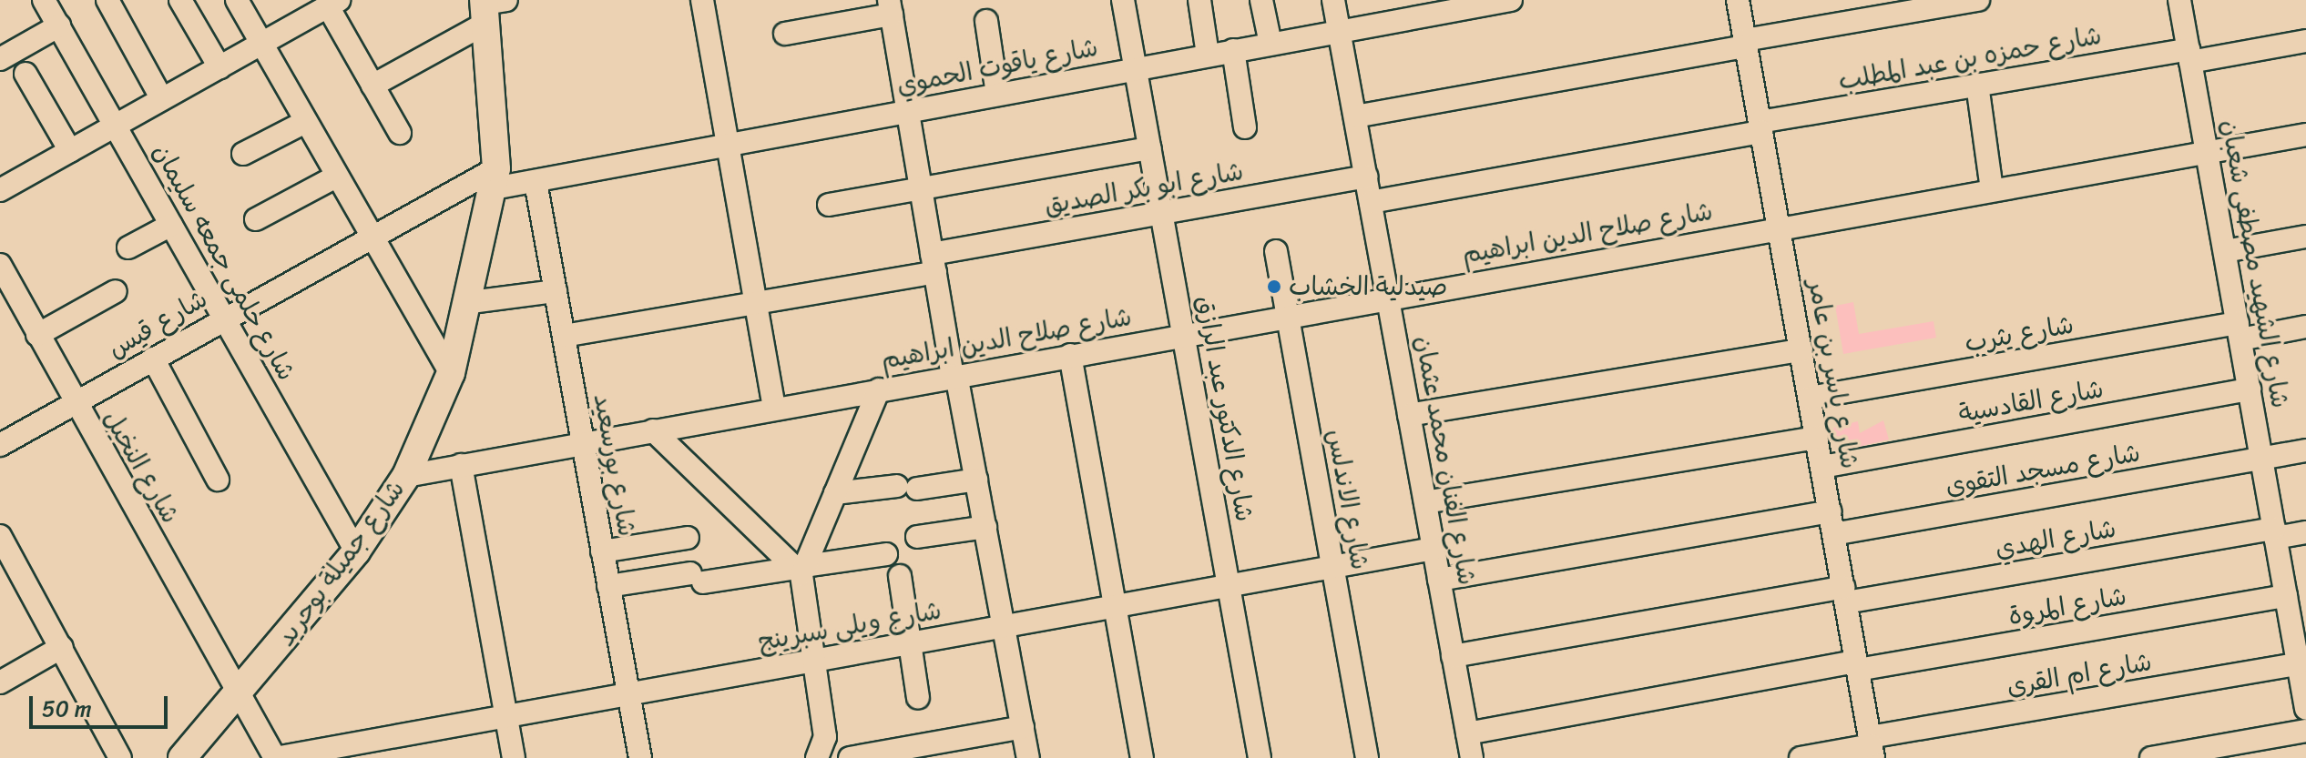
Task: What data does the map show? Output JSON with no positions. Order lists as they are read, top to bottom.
{
  "streets": {
    "main road": ["شارع جميلة بوحريد"],
    "street": [
      "شارع حمزه بن عبد المطلب",
      "شارع ياقوت الحموي",
      "شارع ابو بكر الصديق",
      "شارع صلاح الدين ابراهيم",
      "شارع حلمى جمعه سليمان",
      "شارع الشهيد مصطفى شعبان",
      "شارع قيس",
      "شارع يثرب",
      "شارع ياسر بن عامر",
      "شارع القادسية",
      "شارع الدكتور عبد الرازق",
      "شارع الفنان محمد عثمان",
      "شارع بورسعيد",
      "شارع النخيل",
      "شارع مسجد التقوى",
      "شارع الاندلس",
      "شارع الهدي",
      "شارع المروة",
      "شارع ويلى سبرينج",
      "شارع ام القرى"
    ]
  },
  "crossings": [
    ["شارع حمزه بن عبد المطلب", "شارع الشهيد مصطفى شعبان"],
    ["شارع حمزه بن عبد المطلب", "شارع ياسر بن عامر"],
    ["شارع حمزه بن عبد المطلب", "شارع الفنان محمد عثمان"],
    ["شارع ياقوت الحموي", "شارع قيس"],
    ["شارع ياقوت الحموي", "شارع الدكتور عبد الرازق"],
    ["شارع ياقوت الحموي", "شارع الفنان محمد عثمان"],
    ["شارع ياقوت الحموي", "شارع بورسعيد"],
    ["شارع ياقوت الحموي", "شارع جميلة بوحريد"],
    ["شارع ابو بكر الصديق", "شارع الدكتور عبد الرازق"],
    ["شارع ابو بكر الصديق", "شارع الفنان محمد عثمان"],
    ["شارع ابو بكر الصديق", "شارع بورسعيد"],
    ["شارع صلاح الدين ابراهيم", "شارع الشهيد مصطفى شعبان"],
    ["شارع صلاح الدين ابراهيم", "شارع ياسر بن عامر"],
    ["شارع صلاح الدين ابراهيم", "شارع الدكتور عبد الرازق"],
    ["شارع صلاح الدين ابراهيم", "شارع الفنان محمد عثمان"],
    ["شارع صلاح الدين ابراهيم", "شارع بورسعيد"],
    ["شارع صلاح الدين ابراهيم", "شارع الاندلس"],
    ["شارع صلاح الدين ابراهيم", "شارع جميلة بوحريد"],
    ["شارع حلمى جمعه سليمان", "شارع قيس"],
    ["شارع حلمى جمعه سليمان", "شارع جميلة بوحريد"],
    ["شارع الشهيد مصطفى شعبان", "شارع يثرب"],
    ["شارع الشهيد مصطفى شعبان", "شارع القادسية"],
    ["شارع الشهيد مصطفى شعبان", "شارع مسجد التقوى"],
    ["شارع الشهيد مصطفى شعبان", "شارع الهدي"],
    ["شارع الشهيد مصطفى شعبان", "شارع المروة"],
    ["شارع الشهيد مصطفى شعبان", "شارع ام القرى"],
    ["شارع قيس", "شارع النخيل"],
    ["شارع قيس", "شارع جميلة بوحريد"],
    ["شارع يثرب", "شارع ياسر بن عامر"],
    ["شارع ياسر بن عامر", "شارع القادسية"],
    ["شارع ياسر بن عامر", "شارع مسجد التقوى"],
    ["شارع ياسر بن عامر", "شارع الهدي"],
    ["شارع ياسر بن عامر", "شارع المروة"],
    ["شارع ياسر بن عامر", "شارع ام القرى"],
    ["شارع الدكتور عبد الرازق", "شارع ويلى سبرينج"],
    ["شارع الفنان محمد عثمان", "شارع الهدي"],
    ["شارع الفنان محمد عثمان", "شارع المروة"],
    ["شارع الفنان محمد عثمان", "شارع ويلى سبرينج"],
    ["شارع بورسعيد", "شارع ويلى سبرينج"],
    ["شارع النخيل", "شارع جميلة بوحريد"],
    ["شارع النخيل", "شارع ويلى سبرينج"],
    ["شارع الاندلس", "شارع ويلى سبرينج"]
  ],
  "places": ["صيدلية الخشاب"],
  "scale_bar": "50 m"
}
